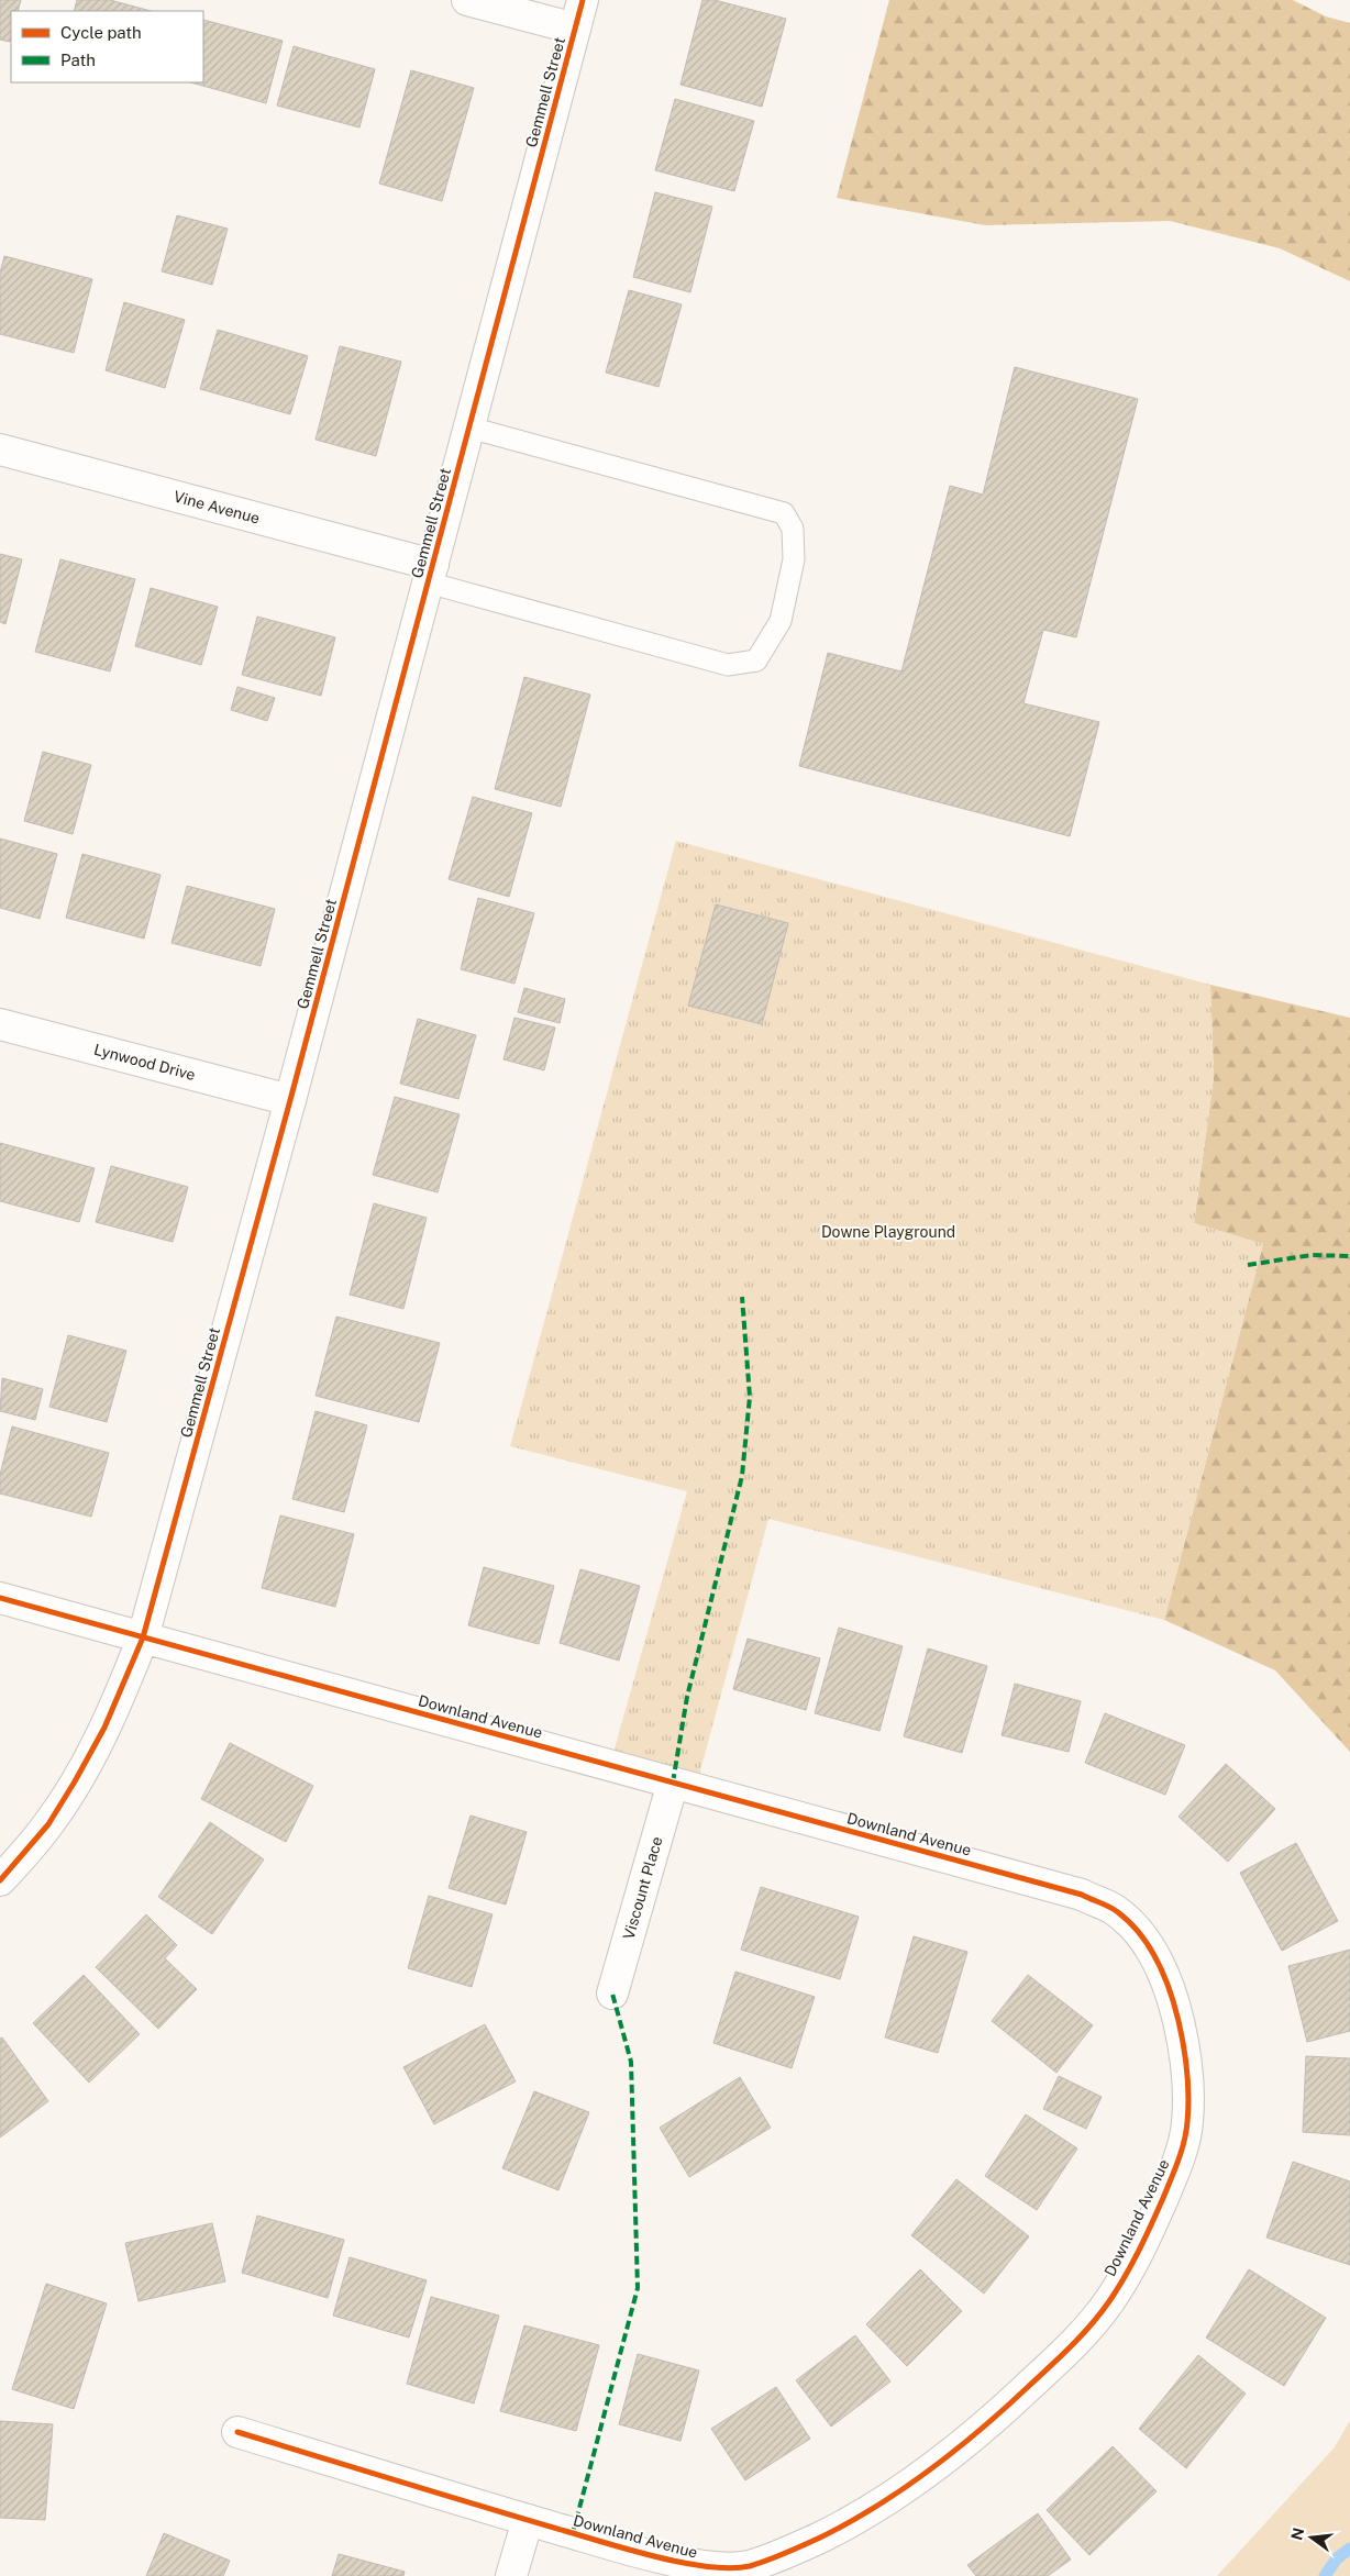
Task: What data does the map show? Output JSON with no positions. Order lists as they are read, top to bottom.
{
  "streets": {
    "street": [
      "Gemmell Street",
      "Vine Avenue",
      "Lynwood Drive",
      "Downland Avenue",
      "Viscount Place"
    ]
  },
  "crossings": [
    ["Gemmell Street", "Vine Avenue"],
    ["Gemmell Street", "Lynwood Drive"],
    ["Gemmell Street", "Downland Avenue"],
    ["Downland Avenue", "Viscount Place"]
  ],
  "parks": ["Downe Playground"],
  "legend": ["Cycle path", "Path"],
  "north": "left"
}
